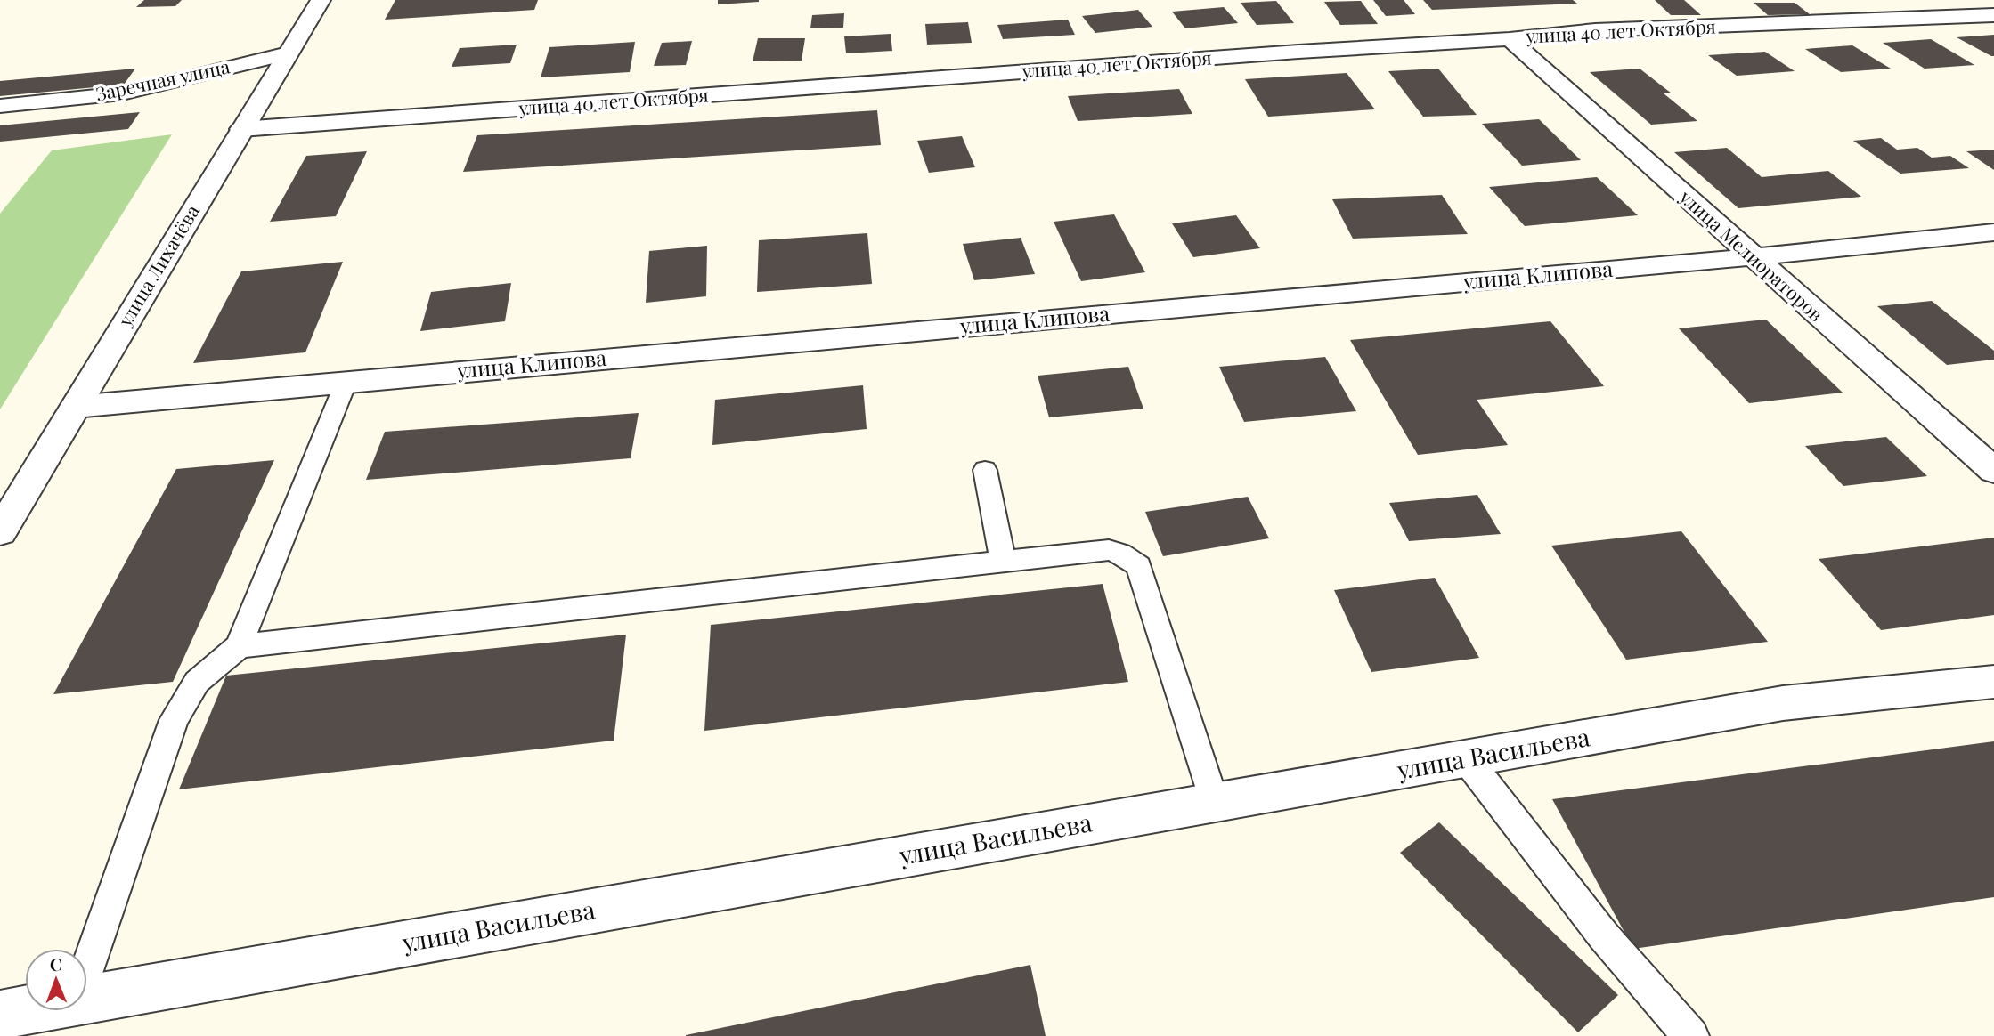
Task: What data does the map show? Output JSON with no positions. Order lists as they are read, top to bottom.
{
  "streets": {
    "street": [
      "улица 40 лет Октября",
      "Заречная улица",
      "улица Мелиораторов",
      "улица Лихачёва",
      "улица Клипова",
      "улица Васильева"
    ]
  },
  "crossings": [
    ["улица 40 лет Октября", "улица Мелиораторов"],
    ["улица 40 лет Октября", "улица Лихачёва"],
    ["Заречная улица", "улица Лихачёва"],
    ["улица Мелиораторов", "улица Клипова"],
    ["улица Лихачёва", "улица Клипова"]
  ],
  "north": "top"
}
